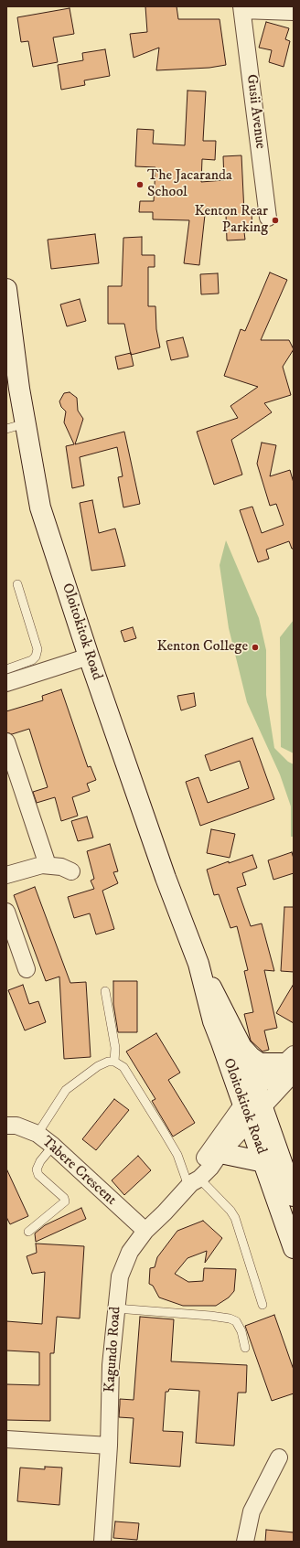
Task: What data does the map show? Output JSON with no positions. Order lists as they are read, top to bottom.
{
  "streets": {
    "main road": ["Oloitokitok Road"],
    "street": ["Gusii Avenue", "Tabere Crescent", "Kagundo Road"]
  },
  "crossings": [
    ["Oloitokitok Road", "Kagundo Road"],
    ["Tabere Crescent", "Kagundo Road"]
  ],
  "places": ["The Jacaranda School", "Kenton Rear Parking", "Kenton College"]
}
